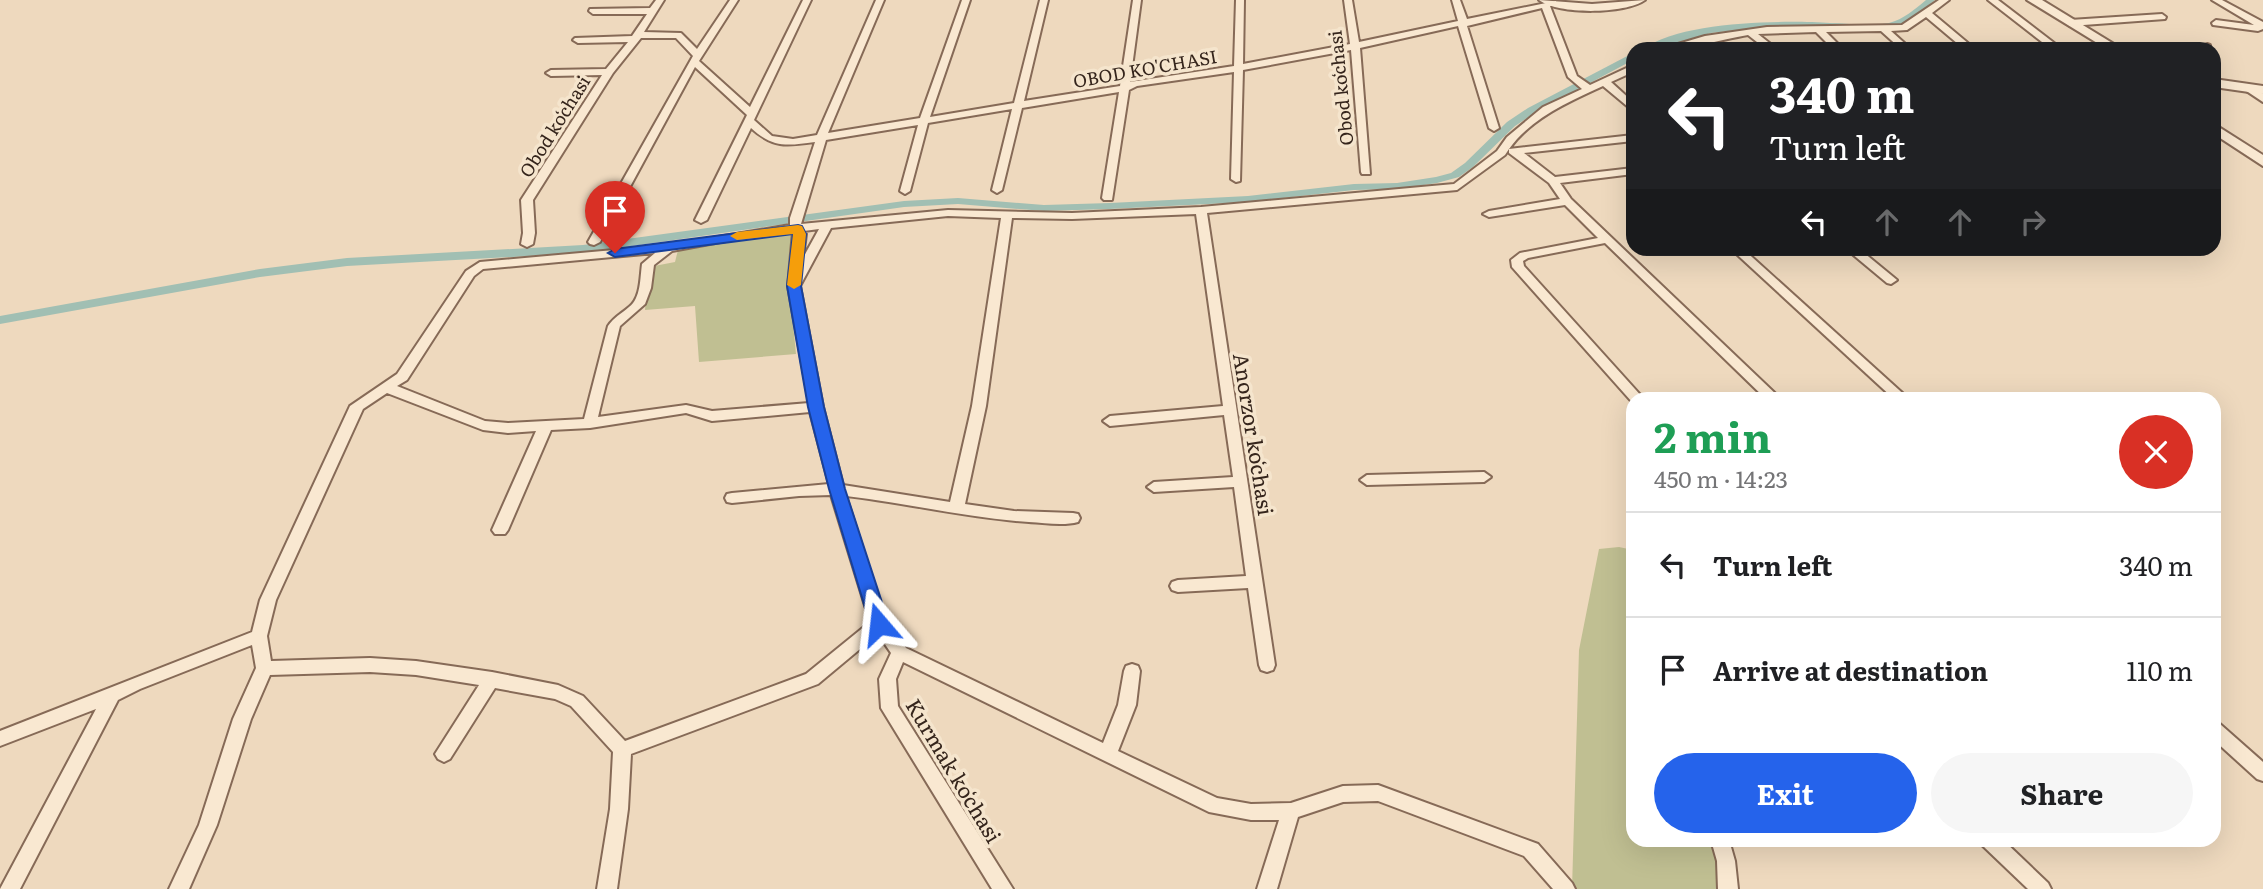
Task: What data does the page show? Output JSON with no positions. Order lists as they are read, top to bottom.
{
  "streets": {
    "street": [
      "OBOD KO'CHASI",
      "Obod koʻchasi",
      "Anorzor koʻchasi",
      "Kurmak koʻchasi"
    ]
  },
  "crossings": [
    ["OBOD KO'CHASI", "Obod koʻchasi"]
  ],
  "page": {
    "turn": ["340 m", "Turn left"],
    "heading": ["2 min", "450 m · 14:23"],
    "list": [
      {
        "name": "Turn left",
        "value": "340 m"
      },
      {
        "name": "Arrive at destination",
        "value": "110 m"
      }
    ],
    "buttons": ["Exit", "Share"]
  }
}
